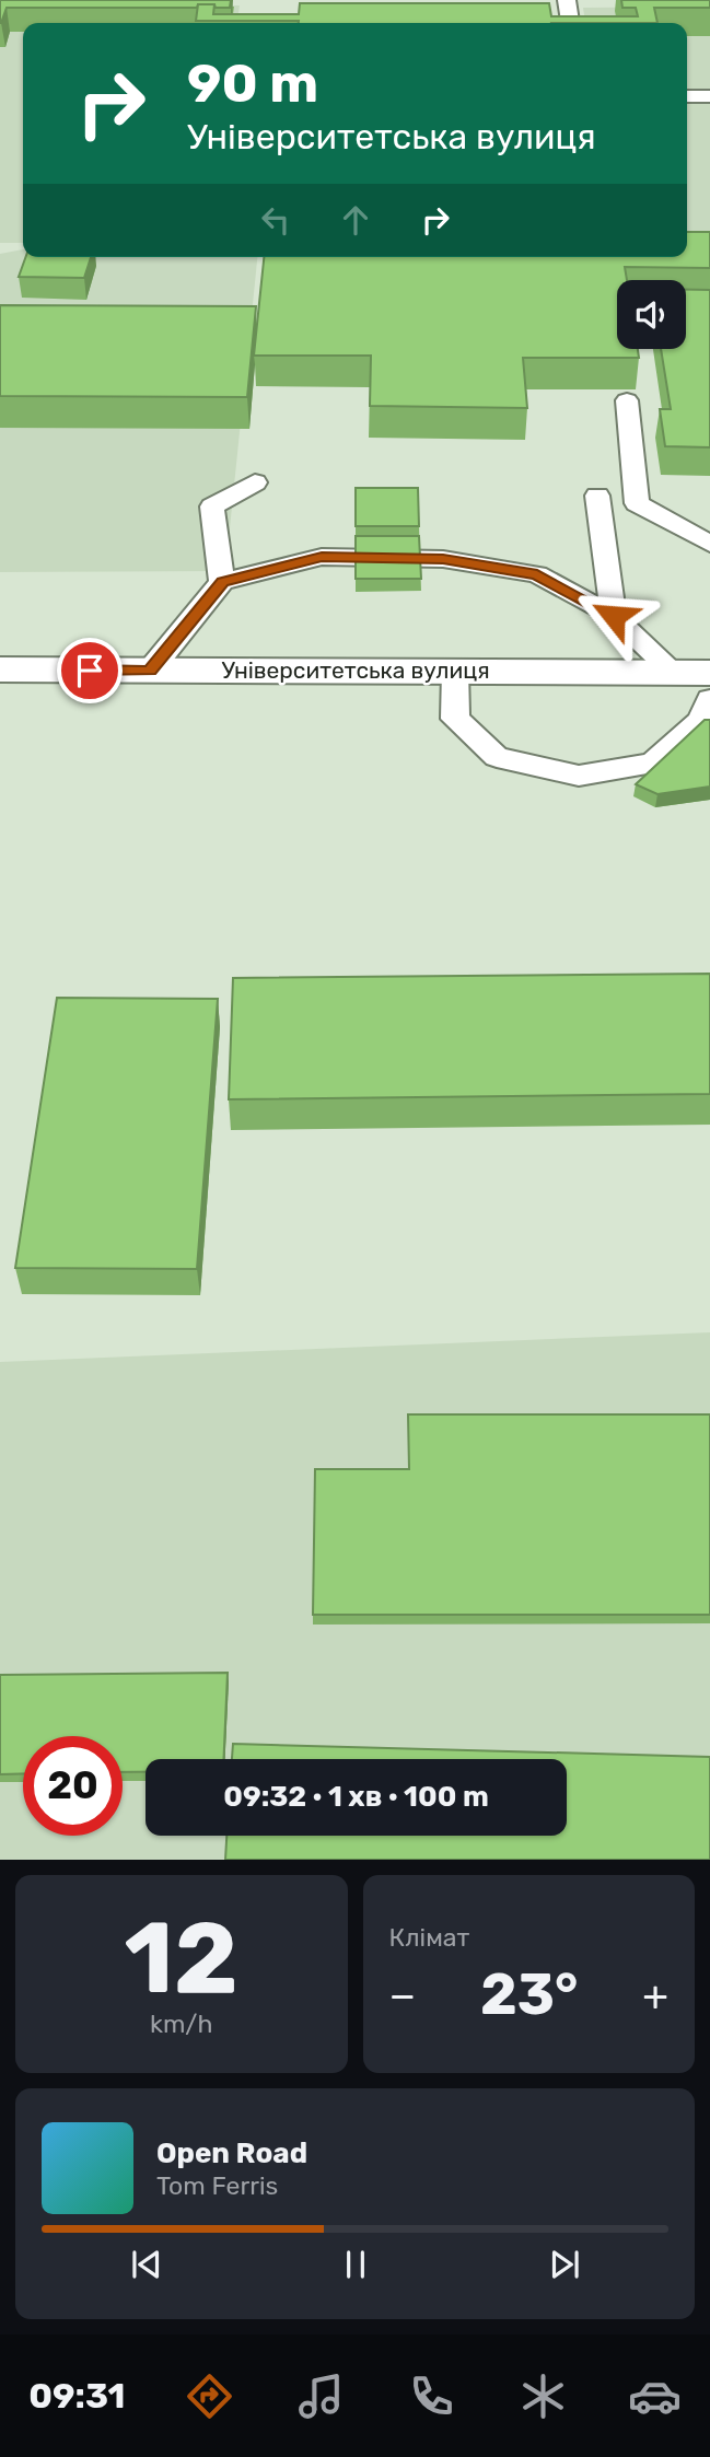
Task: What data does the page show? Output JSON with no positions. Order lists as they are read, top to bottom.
{
  "streets": {
    "main road": ["Університетська вулиця"]
  },
  "page": {
    "turn": ["90 m", "Університетська вулиця"],
    "limit": "20",
    "trip": "09:32 · 1 хв · 100 m",
    "tile": [
      ["12", "km/h"],
      "Клімат"
    ],
    "heat": ["−", "23°", "+"],
    "song": ["Open Road", "Tom Ferris"],
    "tabs": "09:31"
  }
}
